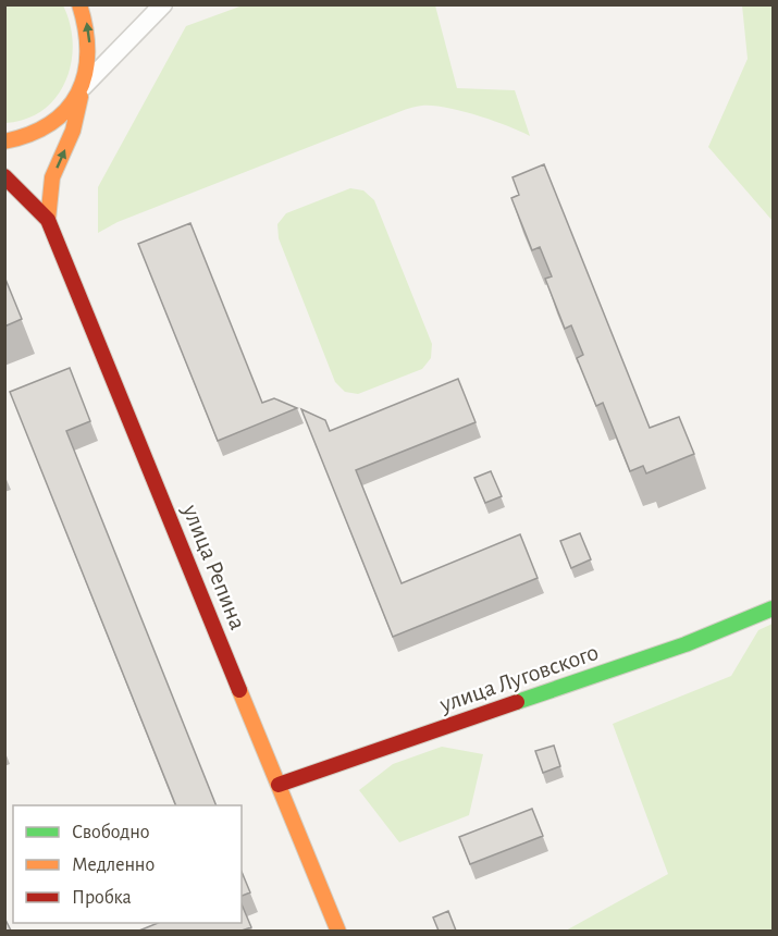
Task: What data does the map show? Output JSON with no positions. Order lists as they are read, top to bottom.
{
  "streets": {
    "street": ["улица Репина", "улица Луговского"]
  },
  "crossings": [
    ["улица Репина", "улица Луговского"]
  ],
  "legend": ["Свободно", "Медленно", "Пробка"]
}
